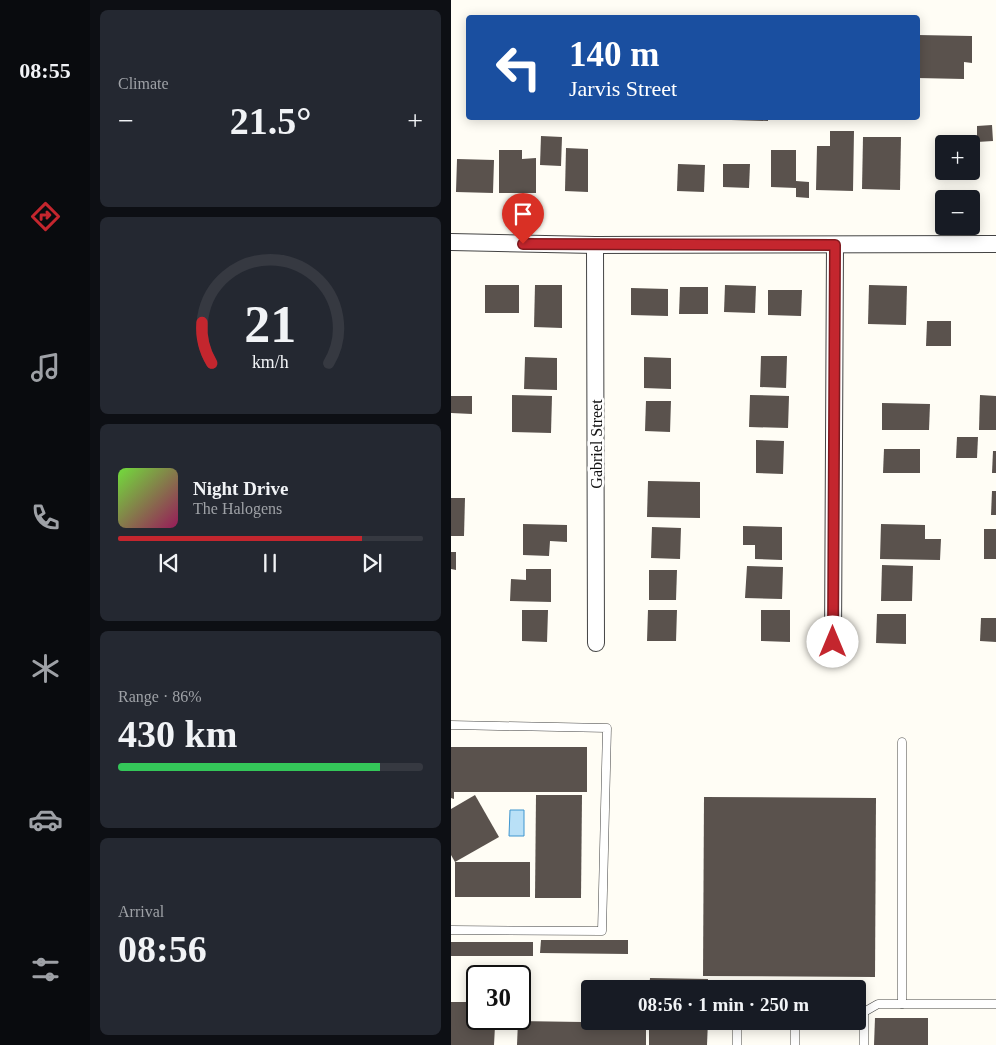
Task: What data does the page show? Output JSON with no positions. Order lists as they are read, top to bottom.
{
  "streets": {
    "street": ["Gabriel Street"]
  },
  "page": {
    "tabs": "08:55",
    "tile": [
      "Climate",
      ["Range · 86%", "430 km"],
      ["Arrival", "08:56"]
    ],
    "turn": ["140 m", "Jarvis Street"],
    "heat": ["−", "21.5°", "+"],
    "map_buttons": ["+", "−"],
    "song": ["Night Drive", "The Halogens"],
    "limit": "30",
    "trip": "08:56 · 1 min · 250 m",
    "gauge": ["21", "km/h"]
  }
}
